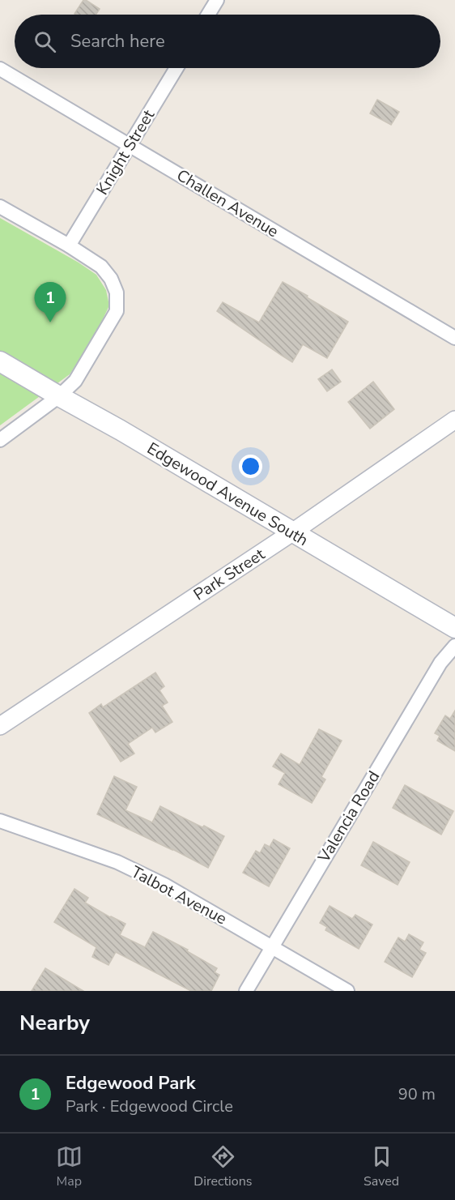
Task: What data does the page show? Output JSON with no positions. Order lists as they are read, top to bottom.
{
  "streets": {
    "main road": ["Edgewood Avenue South"],
    "street": [
      "Knight Street",
      "Challen Avenue",
      "Park Street",
      "Valencia Road",
      "Talbot Avenue"
    ]
  },
  "crossings": [
    ["Knight Street", "Challen Avenue"],
    ["Edgewood Avenue South", "Park Street"],
    ["Valencia Road", "Talbot Avenue"]
  ],
  "page": {
    "search": "Search here",
    "pins": "1",
    "heading": "Nearby",
    "list": [
      {
        "mark": "1",
        "name": "Edgewood Park",
        "note": "Park · Edgewood Circle",
        "value": "90 m"
      }
    ],
    "nav": ["Map", "Directions", "Saved"]
  }
}
